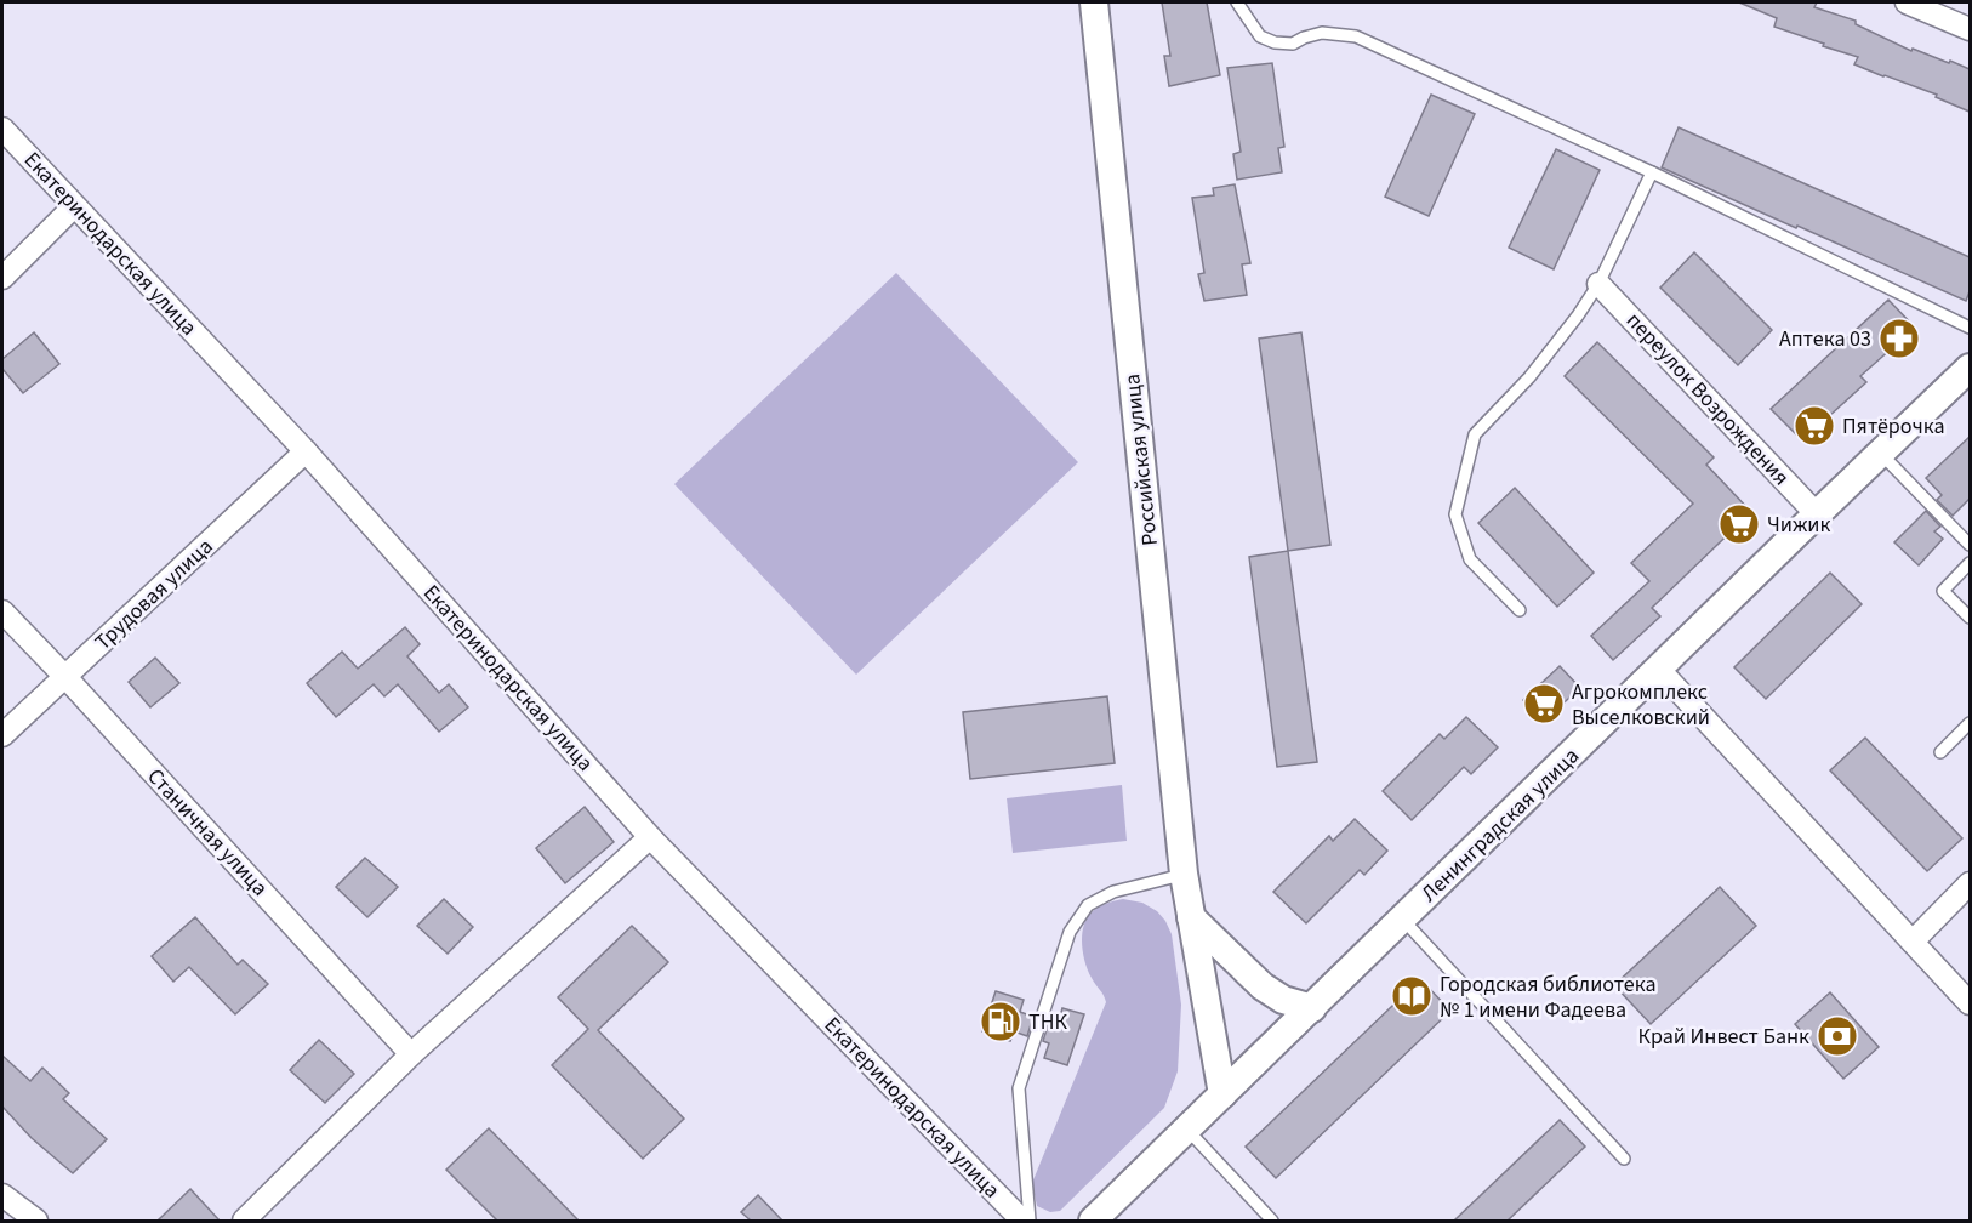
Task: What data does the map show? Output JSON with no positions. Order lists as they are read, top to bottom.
{
  "streets": {
    "street": [
      "Екатеринодарская улица",
      "переулок Возрождения",
      "Российская улица",
      "Трудовая улица",
      "Ленинградская улица",
      "Станичная улица"
    ]
  },
  "crossings": [
    ["Екатеринодарская улица", "Трудовая улица"],
    ["переулок Возрождения", "Ленинградская улица"],
    ["Российская улица", "Ленинградская улица"],
    ["Трудовая улица", "Станичная улица"]
  ],
  "places": {
    "pharmacy": ["Аптека 03"],
    "supermarket": ["Пятёрочка", "Чижик", "Агрокомплекс Выселковский"],
    "library": ["Городская библиотека № 1 имени Фадеева"],
    "fuel station": ["ТНК"],
    "bank": ["Край Инвест Банк"]
  }
}
